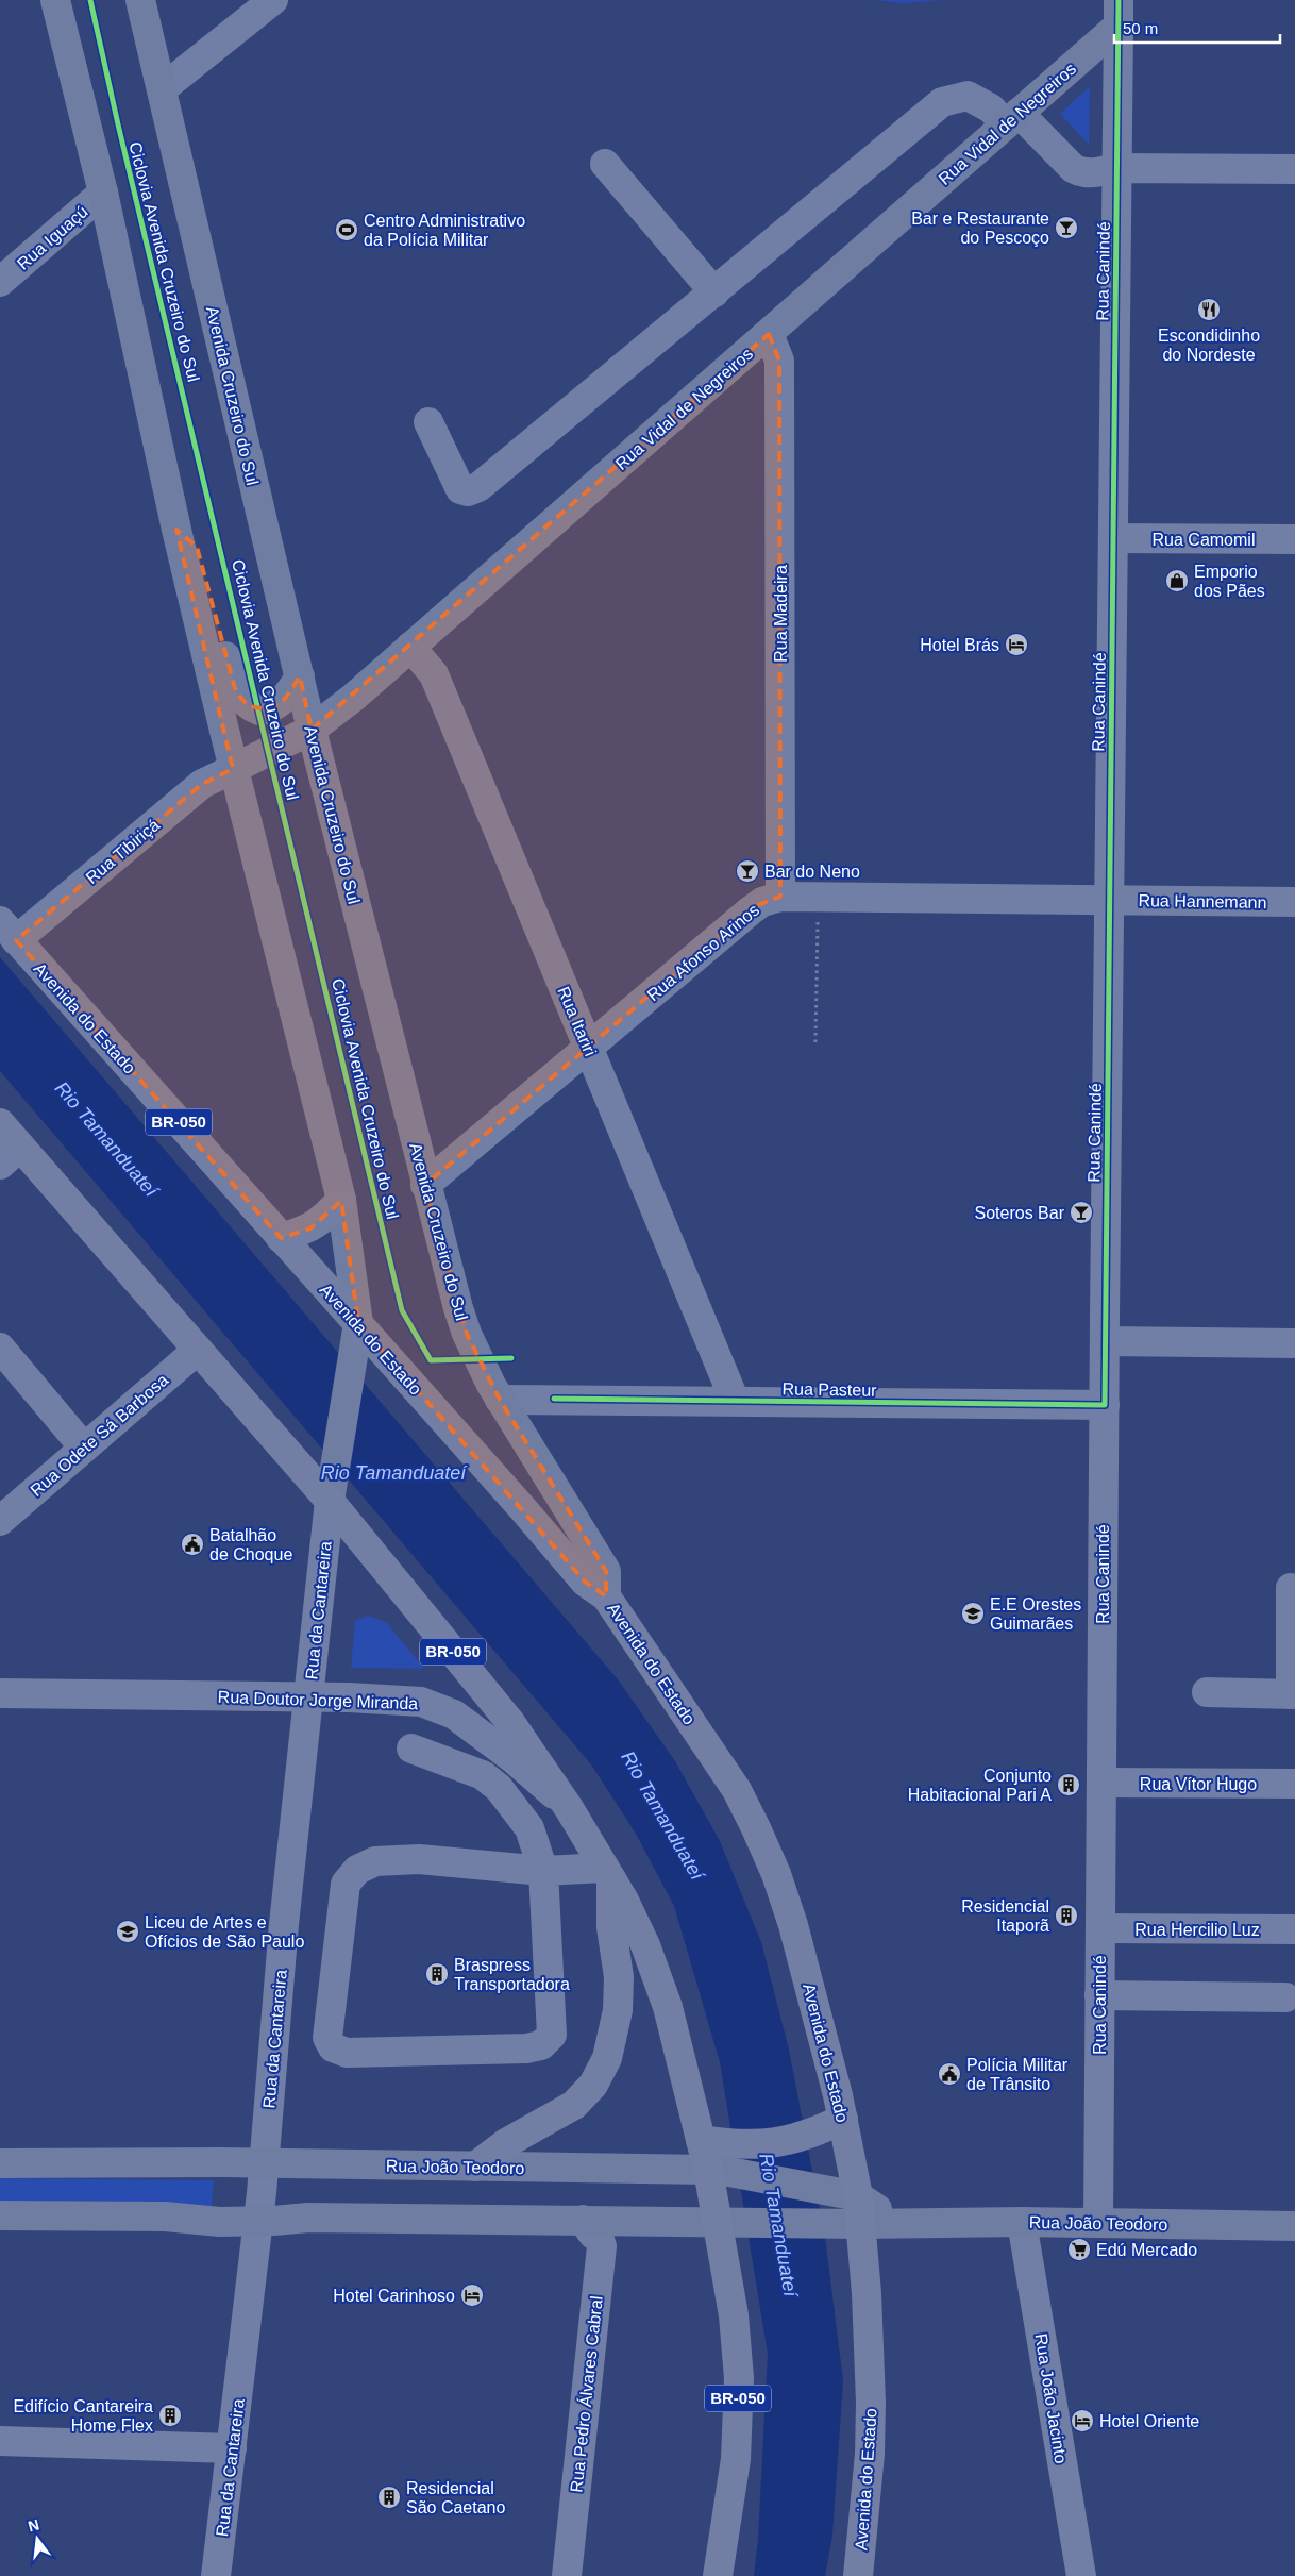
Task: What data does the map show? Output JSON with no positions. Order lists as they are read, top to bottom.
{
  "streets": {
    "highway": ["Avenida do Estado", "BR-050"],
    "main road": ["Rua Vidal de Negreiros", "Avenida Cruzeiro do Sul", "Rua João Teodoro"],
    "street": [
      "Rua Iguaçú",
      "Rua Canindé",
      "Rua Camomil",
      "Rua Madeira",
      "Rua Tibiriçá",
      "Rua Hannemann",
      "Rua Afonso Arinos",
      "Rua Itariri",
      "Rua Pasteur",
      "Rua Odete Sá Barbosa",
      "Rua da Cantareira",
      "Rua Doutor Jorge Miranda",
      "Rua Vítor Hugo",
      "Rua Hercilio Luz",
      "Rua Pedro Álvares Cabral",
      "Rua João Jacinto"
    ],
    "cycle path": ["Ciclovia Avenida Cruzeiro do Sul"]
  },
  "crossings": [
    ["Rua Vidal de Negreiros", "Rua Canindé"],
    ["Rua Vidal de Negreiros", "Avenida Cruzeiro do Sul"],
    ["Rua Vidal de Negreiros", "Rua Madeira"],
    ["Rua Vidal de Negreiros", "Rua Tibiriçá"],
    ["Rua Vidal de Negreiros", "Rua Itariri"],
    ["Rua Canindé", "Rua Camomil"],
    ["Rua Canindé", "Rua Hannemann"],
    ["Rua Canindé", "Rua Afonso Arinos"],
    ["Rua Canindé", "Rua Pasteur"],
    ["Rua Canindé", "Rua Vítor Hugo"],
    ["Rua Canindé", "Rua Hercilio Luz"],
    ["Rua Canindé", "Rua João Teodoro"],
    ["Avenida Cruzeiro do Sul", "Rua Afonso Arinos"],
    ["Avenida Cruzeiro do Sul", "Avenida do Estado"],
    ["Avenida Cruzeiro do Sul", "Rua Pasteur"],
    ["Rua Madeira", "Rua Afonso Arinos"],
    ["Rua Tibiriçá", "Avenida do Estado"],
    ["Rua Hannemann", "Rua Afonso Arinos"],
    ["Rua Afonso Arinos", "Rua Itariri"],
    ["Avenida do Estado", "Rua João Teodoro"],
    ["Rua Itariri", "Rua Pasteur"],
    ["BR-050", "Rua Odete Sá Barbosa"],
    ["BR-050", "Rua da Cantareira"],
    ["BR-050", "Rua Doutor Jorge Miranda"],
    ["BR-050", "Rua João Teodoro"],
    ["Rua da Cantareira", "Rua Doutor Jorge Miranda"],
    ["Rua da Cantareira", "Rua João Teodoro"],
    ["Rua João Teodoro", "Rua João Jacinto"]
  ],
  "water": ["Rio Tamanduateí"],
  "places": {
    "bar": ["Bar e Restaurante do Pescoço", "Bar do Neno", "Soteros Bar"],
    "sports": ["Centro Administrativo da Polícia Militar"],
    "restaurant": ["Escondidinho do Nordeste"],
    "shop": ["Emporio dos Pães"],
    "hotel": ["Hotel Brás", "Hotel Carinhoso", "Hotel Oriente"],
    "public building": ["Batalhão de Choque", "Polícia Militar de Trânsito"],
    "school or university": ["E.E Orestes Guimarães", "Liceu de Artes e Ofícios de São Paulo"],
    "building": [
      "Conjunto Habitacional Pari A",
      "Residencial Itaporã",
      "Braspress Transportadora",
      "Edifício Cantareira Home Flex",
      "Residencial São Caetano"
    ],
    "supermarket": ["Edú Mercado"]
  },
  "scale_bar": "50 m",
  "north": "top"
}
